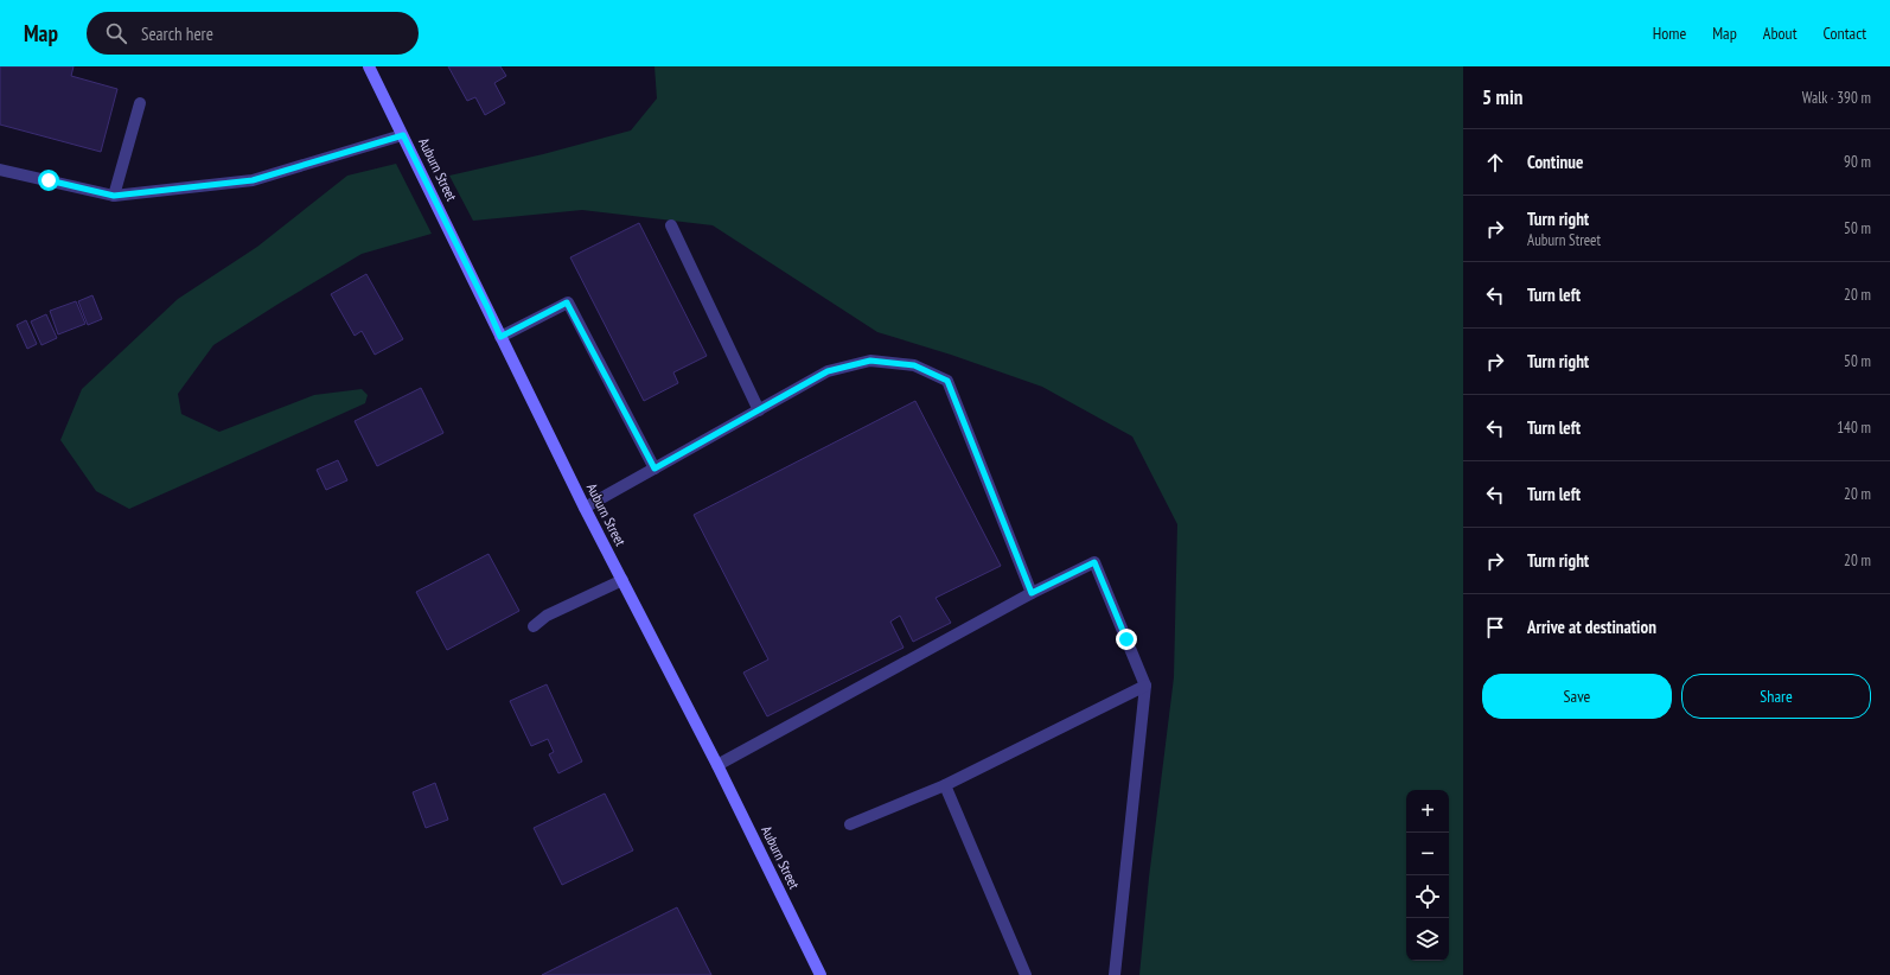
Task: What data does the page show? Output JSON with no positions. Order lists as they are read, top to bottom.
{
  "streets": {
    "main road": ["Auburn Street"]
  },
  "page": {
    "header": "Map",
    "search": "Search here",
    "nav": [
      "Home",
      "Map",
      "About",
      "Contact"
    ],
    "heading": ["5 min", "Walk · 390 m"],
    "list": [
      ["Continue", "90 m"],
      ["Turn right", "Auburn Street", "50 m"],
      ["Turn left", "20 m"],
      ["Turn right", "50 m"],
      ["Turn left", "140 m"],
      ["Turn left", "20 m"],
      ["Turn right", "20 m"],
      "Arrive at destination"
    ],
    "buttons": ["Save", "Share"],
    "map_buttons": ["+", "−"]
  }
}
